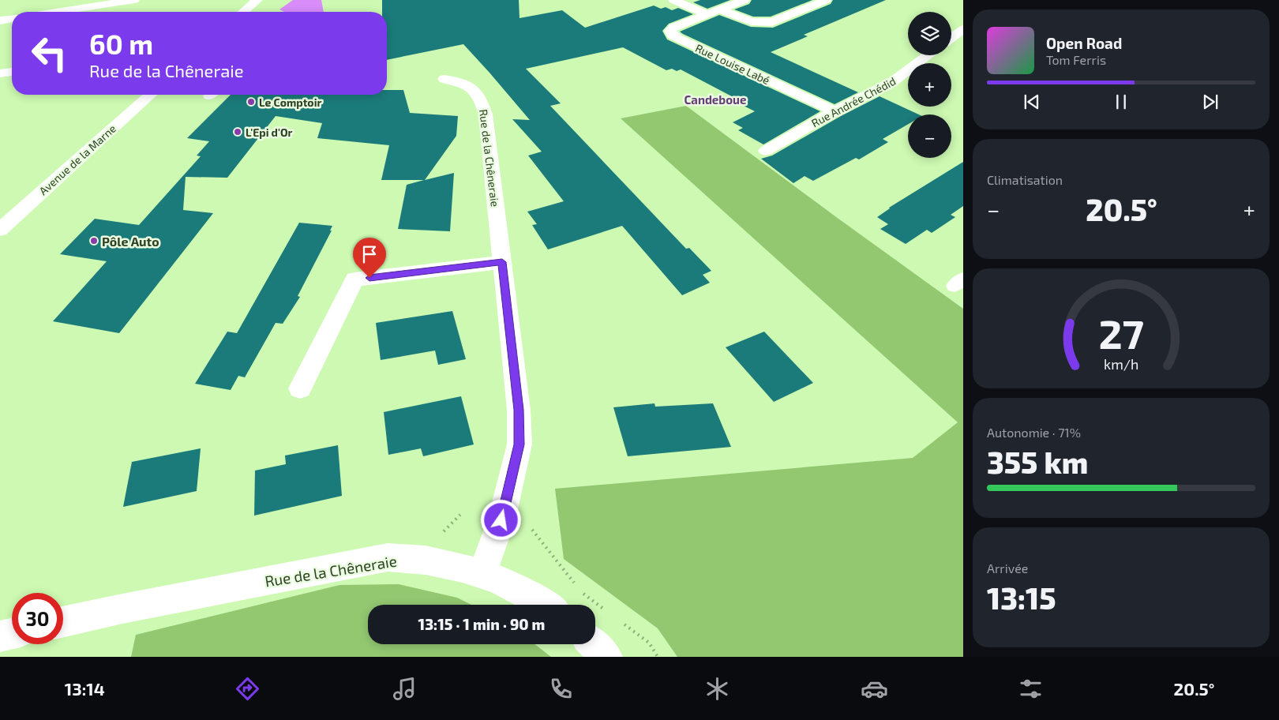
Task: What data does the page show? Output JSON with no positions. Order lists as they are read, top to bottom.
{
  "streets": {
    "street": [
      "Rue Louise Labé",
      "Rue Andrée Chédid",
      "Rue de la Chêneraie",
      "Avenue de la Marne"
    ]
  },
  "crossings": [
    ["Rue Louise Labé", "Rue Andrée Chédid"]
  ],
  "districts": ["Candeboue"],
  "places": ["Le Comptoir", "L'Epi d'Or", "Pôle Auto"],
  "page": {
    "map_buttons": ["+", "−"],
    "turn": ["60 m", "Rue de la Chêneraie"],
    "song": ["Open Road", "Tom Ferris"],
    "tile": [
      "Climatisation",
      ["Autonomie · 71%", "355 km"],
      ["Arrivée", "13:15"]
    ],
    "heat": ["−", "20.5°", "+"],
    "limit": "30",
    "trip": "13:15 · 1 min · 90 m",
    "tabs": ["13:14", "20.5°"],
    "gauge": ["27", "km/h"]
  }
}
